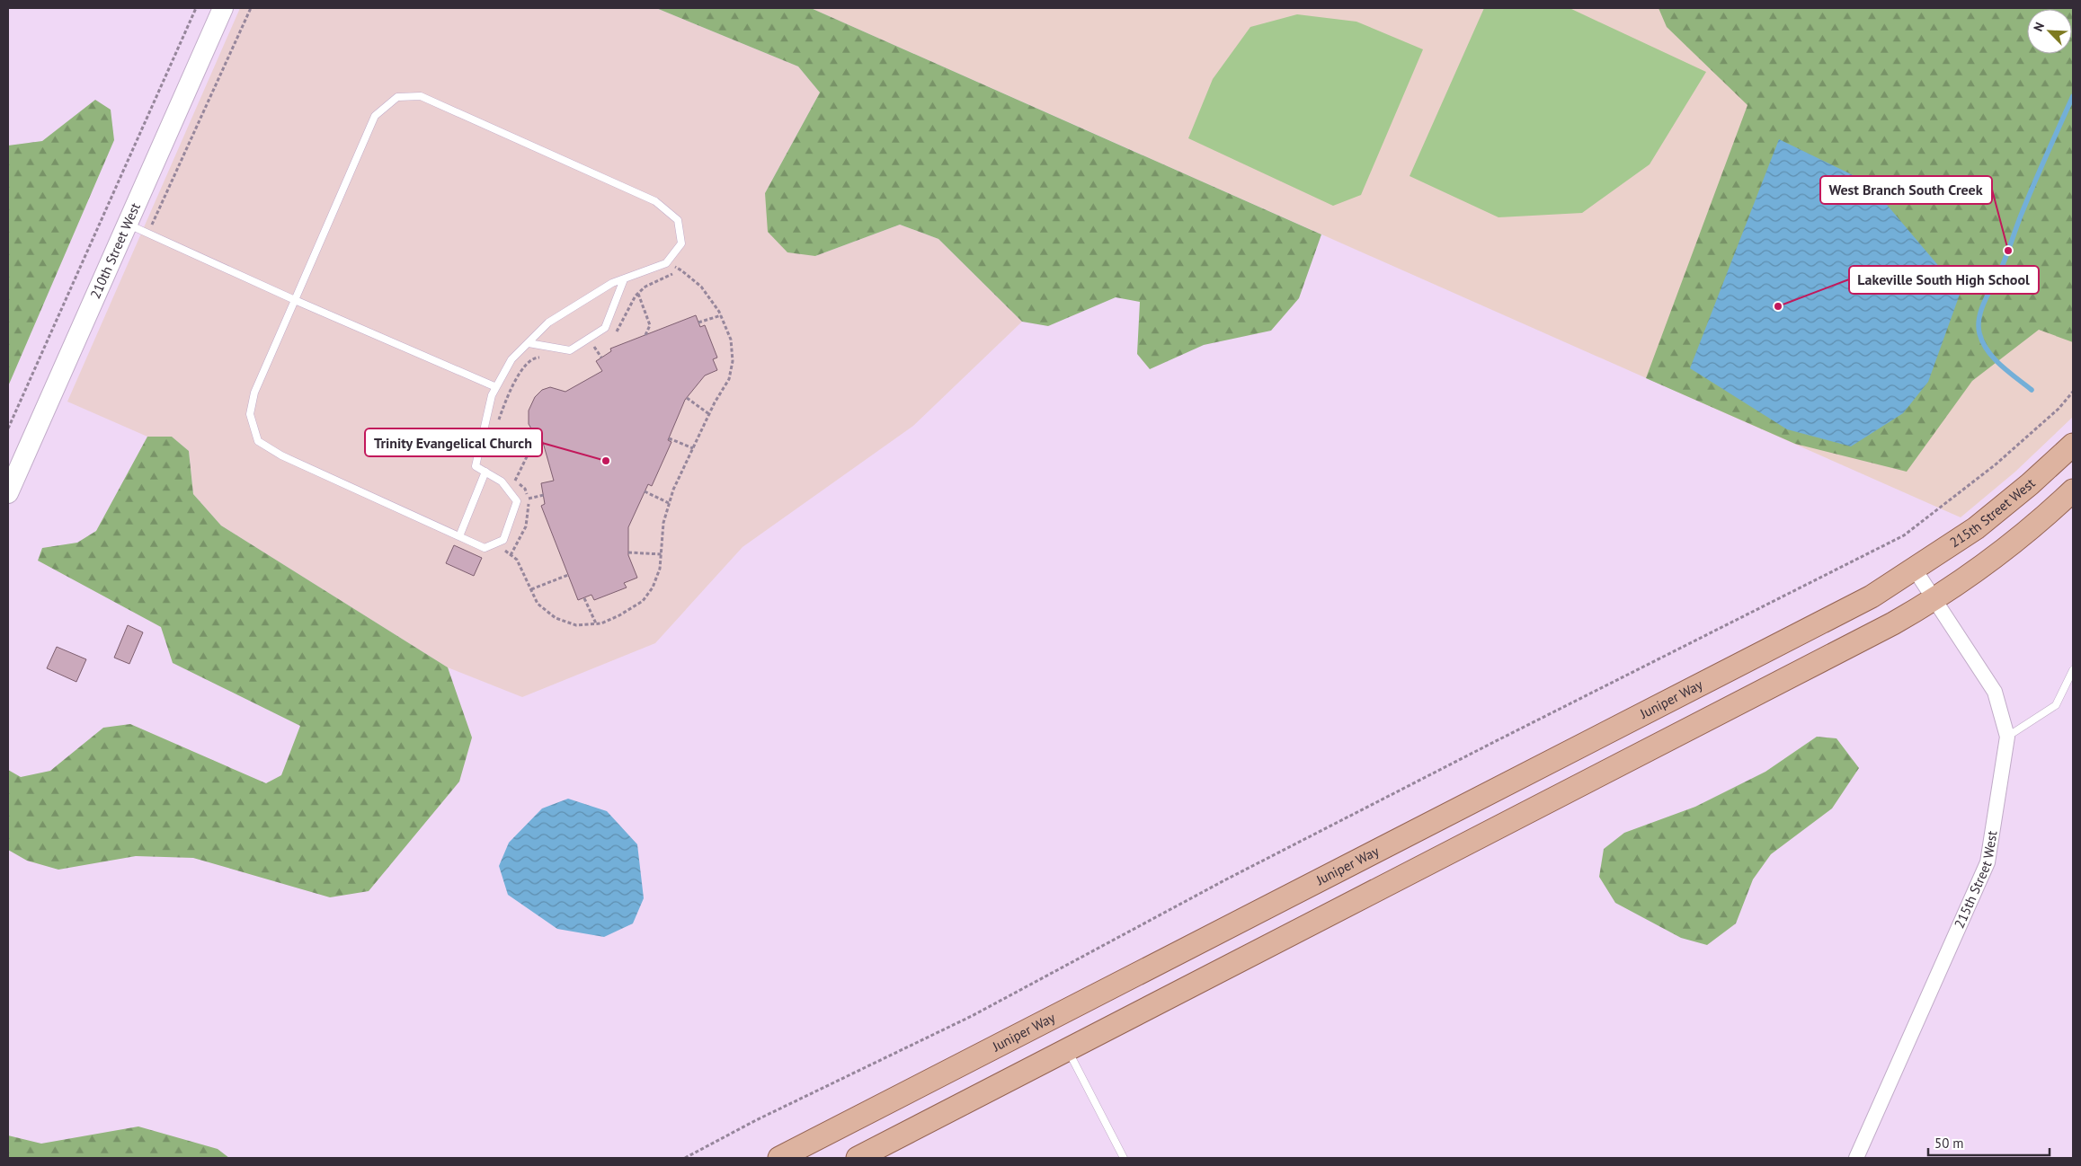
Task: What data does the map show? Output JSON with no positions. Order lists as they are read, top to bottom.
{
  "streets": {
    "main road": ["215th Street West", "Juniper Way"],
    "street": ["210th Street West"]
  },
  "crossings": [
    ["215th Street West", "Juniper Way"]
  ],
  "places": ["West Branch South Creek", "Lakeville South High School", "Trinity Evangelical Church"],
  "scale_bar": "50 m",
  "north": "top left"
}
